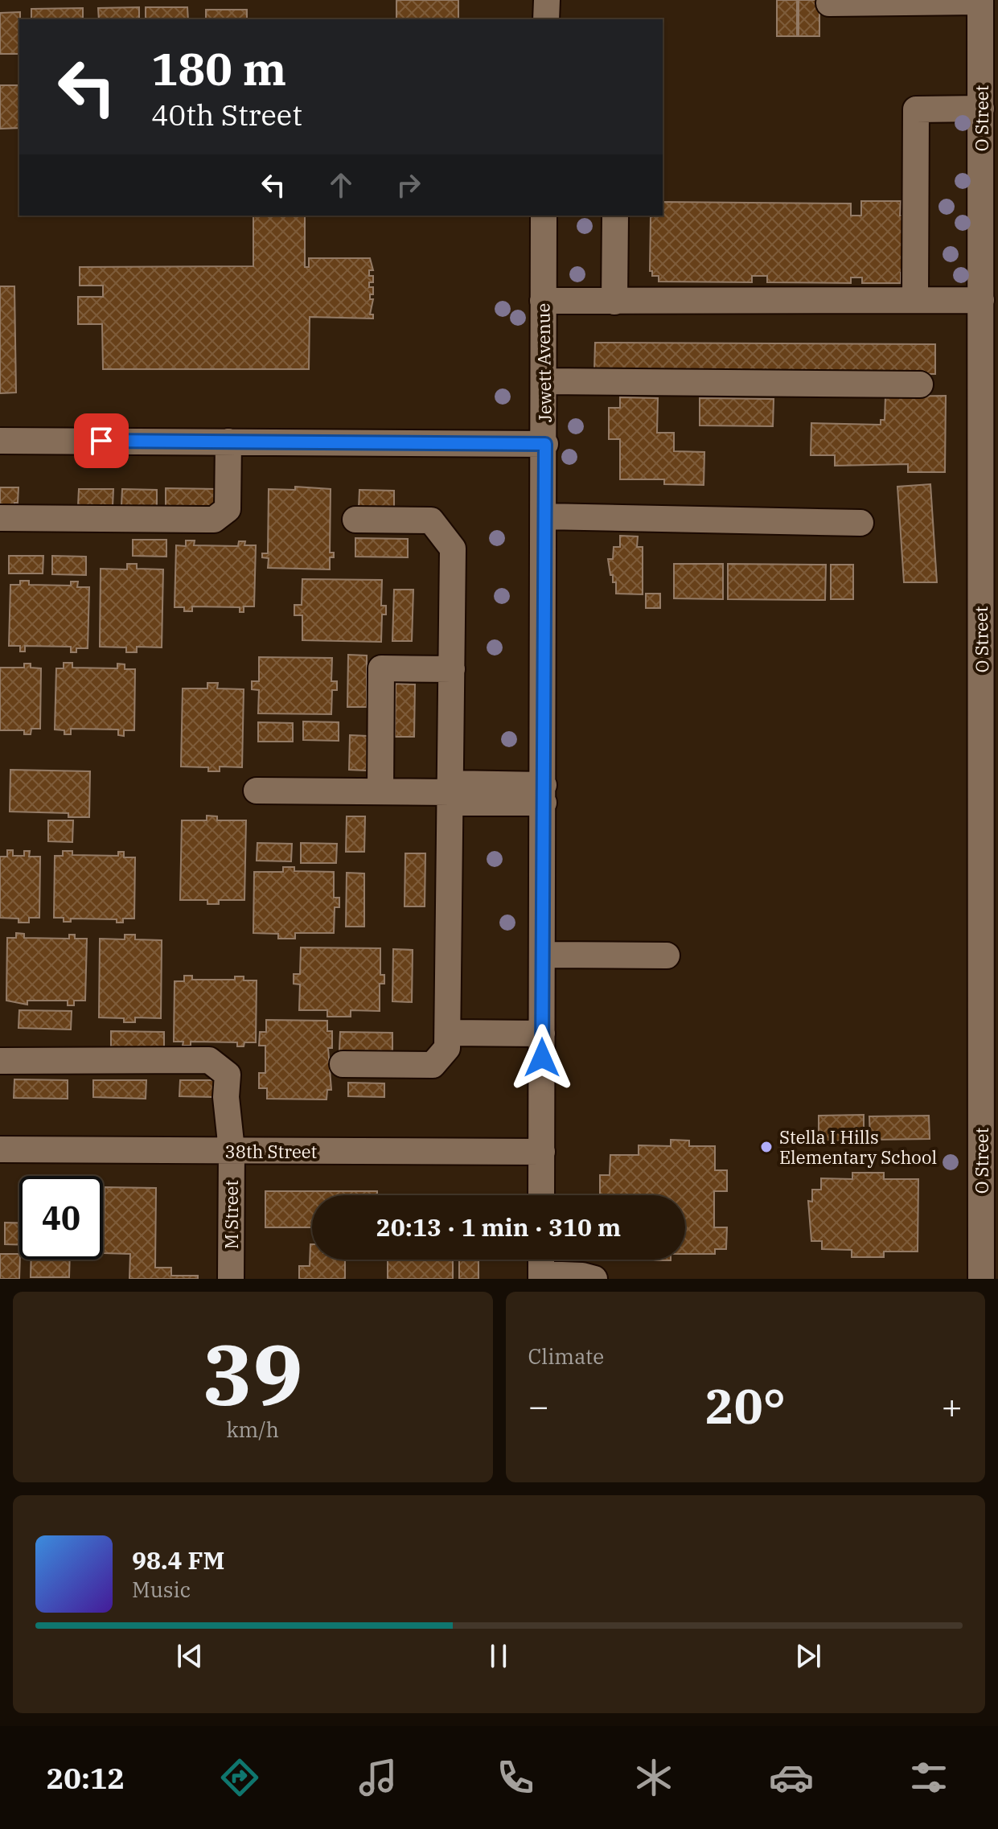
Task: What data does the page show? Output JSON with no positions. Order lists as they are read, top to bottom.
{
  "streets": {
    "street": [
      "O Street",
      "Jewett Avenue",
      "38th Street",
      "M Street"
    ]
  },
  "crossings": [
    ["Jewett Avenue", "38th Street"],
    ["38th Street", "M Street"]
  ],
  "places": ["Stella I Hills Elementary School"],
  "page": {
    "turn": ["180 m", "40th Street"],
    "limit": "40",
    "trip": "20:13 · 1 min · 310 m",
    "tile": [
      ["39", "km/h"],
      "Climate"
    ],
    "heat": ["−", "20°", "+"],
    "song": ["98.4 FM", "Music"],
    "tabs": "20:12"
  }
}
